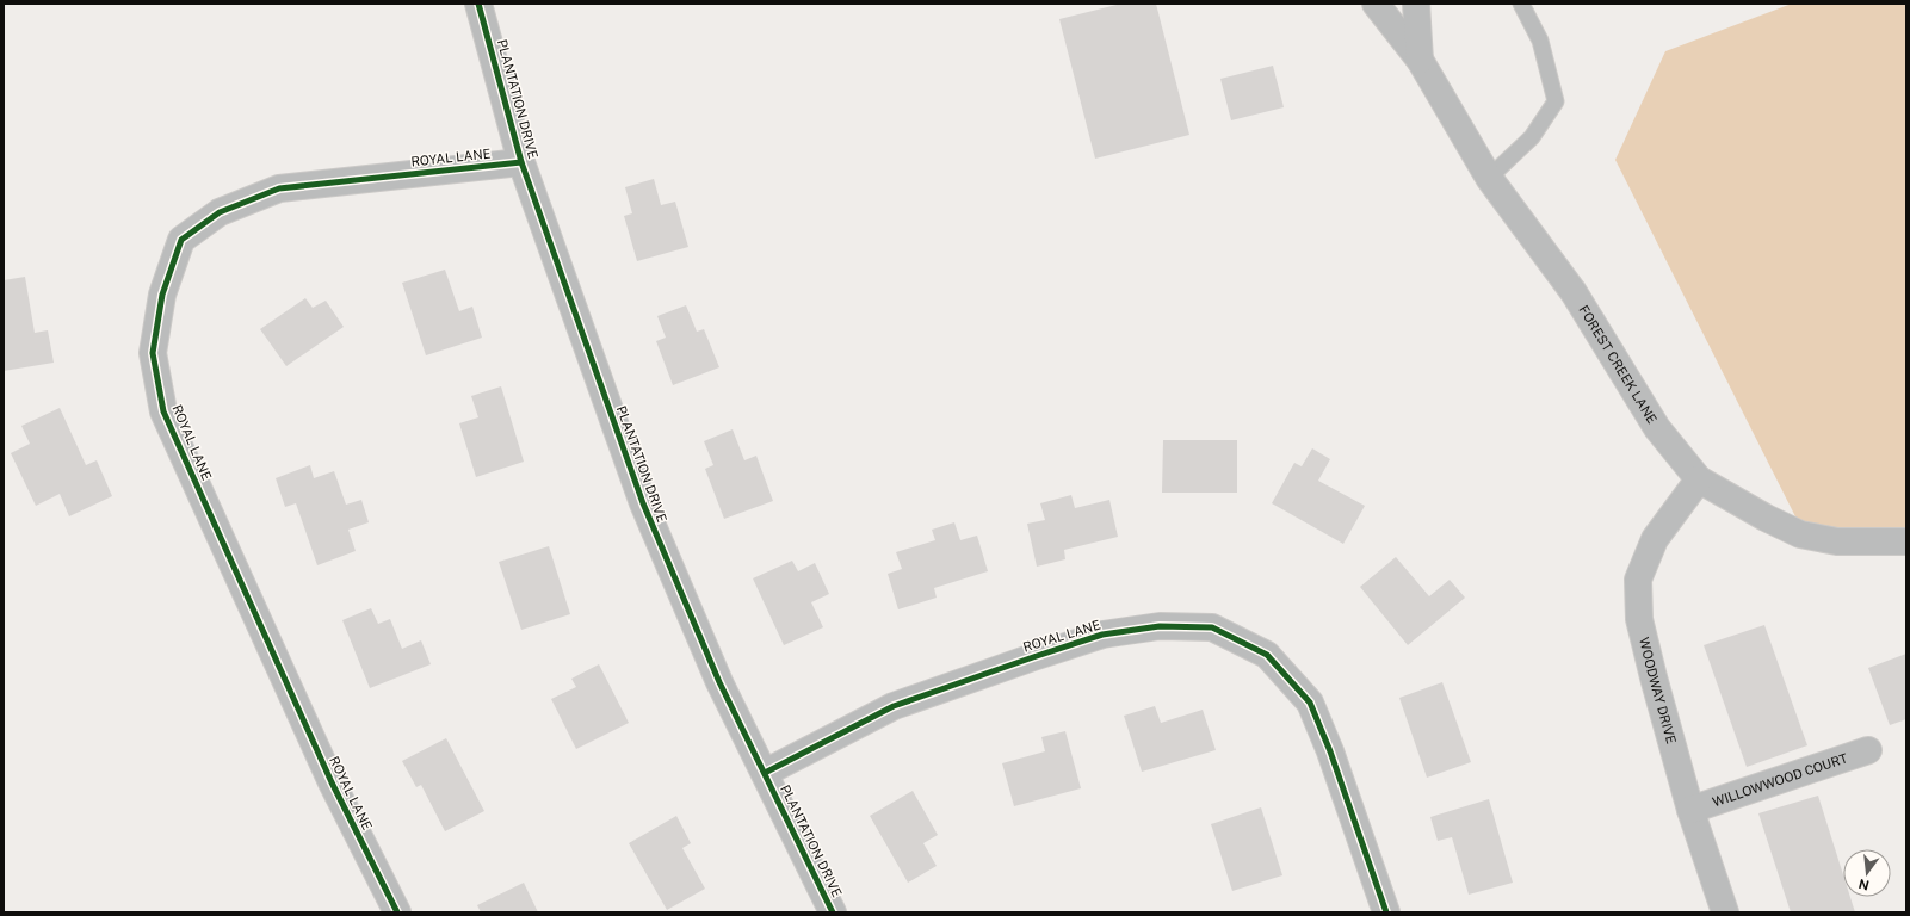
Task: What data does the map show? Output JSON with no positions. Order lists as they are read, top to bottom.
{
  "streets": {
    "street": [
      "PLANTATION DRIVE",
      "ROYAL LANE",
      "FOREST CREEK LANE",
      "WOODWAY DRIVE",
      "WILLOWWOOD COURT"
    ]
  },
  "crossings": [
    ["PLANTATION DRIVE", "ROYAL LANE"],
    ["FOREST CREEK LANE", "WOODWAY DRIVE"],
    ["WOODWAY DRIVE", "WILLOWWOOD COURT"]
  ],
  "north": "bottom"
}
